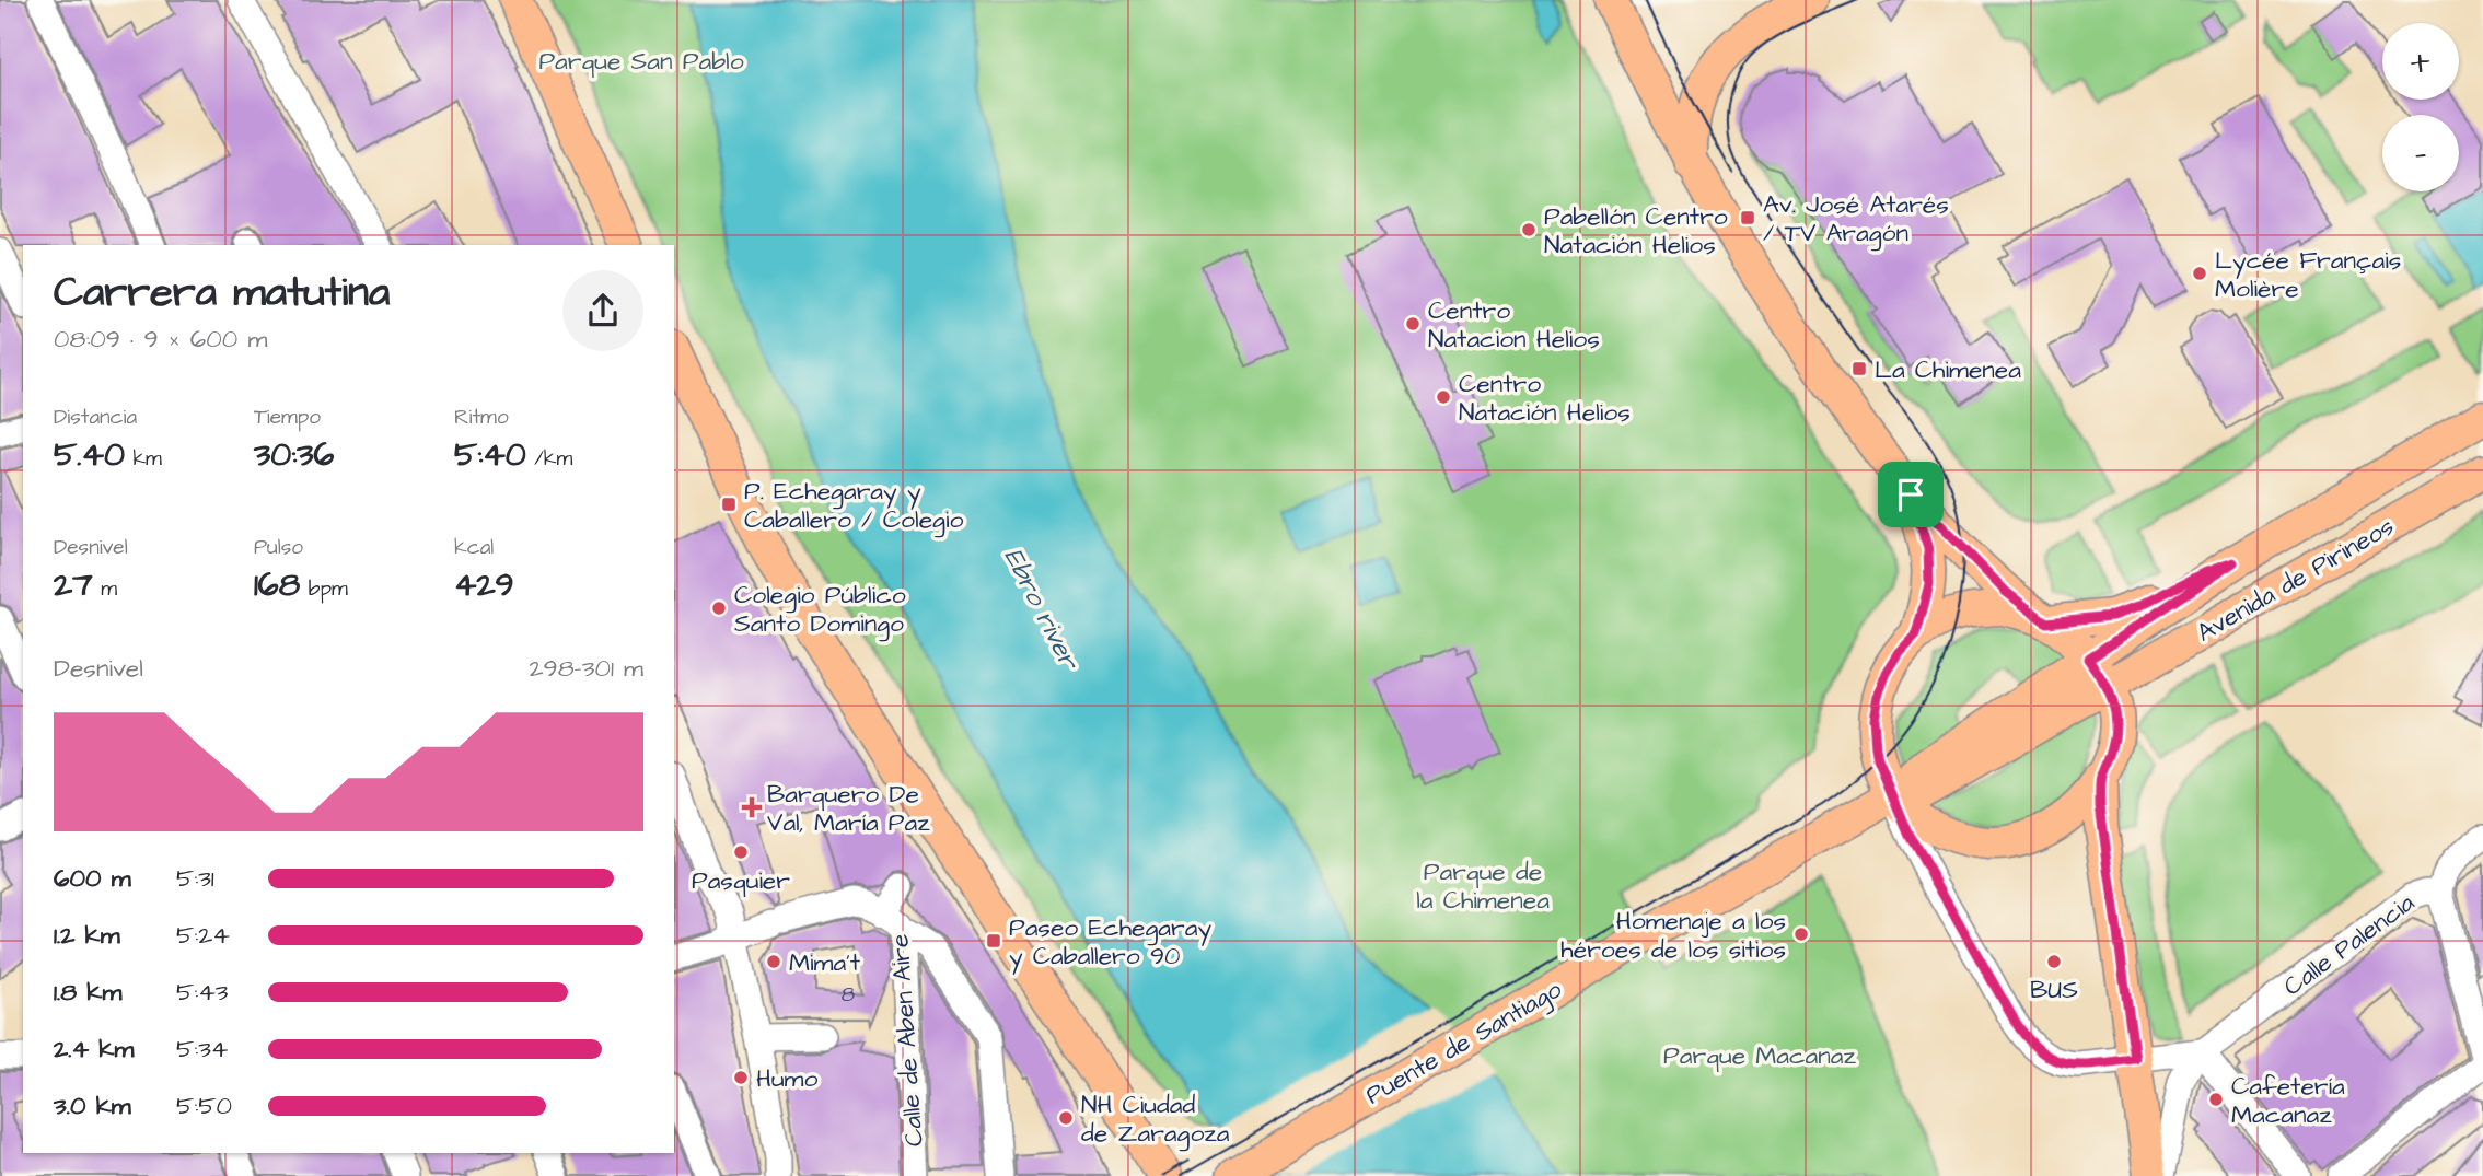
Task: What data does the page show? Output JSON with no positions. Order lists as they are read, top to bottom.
{
  "streets": {
    "main road": ["Avenida de Pirineos", "Puente de Santiago"],
    "street": ["Calle Palencia", "Calle de Aben Aire"]
  },
  "crossings": [
    ["Avenida de Pirineos", "Calle Palencia"],
    ["Avenida de Pirineos", "Puente de Santiago"],
    ["Calle Palencia", "Puente de Santiago"]
  ],
  "water": ["Ebro river"],
  "parks": ["Parque San Pablo", "Parque de la Chimenea", "Parque Macanaz"],
  "places": {
    "transit": [
      "Av. José Atarés / TV Aragón",
      "La Chimenea",
      "P. Echegaray y Caballero / Colegio",
      "Paseo Echegaray y Caballero 90"
    ],
    "other": [
      "Pabellón Centro Natación Helios",
      "Lycée Français Molière",
      "Centro Natacion Helios",
      "Centro Natación Helios",
      "Colegio Público Santo Domingo",
      "Pasquier",
      "Homenaje a los héroes de los sitios",
      "Mima't",
      "BUS",
      "Humo",
      "Cafetería Macanaz",
      "NH Ciudad de Zaragoza"
    ],
    "health": ["Barquero De Val, María Paz"]
  },
  "house_numbers": ["8"],
  "page": {
    "map_buttons": ["+", "−"],
    "heading": ["Carrera matutina", "08:09 · 9 × 600 m"],
    "stats": [
      ["Distancia", "5.40 km"],
      ["Tiempo", "30:36"],
      ["Ritmo", "5:40 /km"],
      ["Desnivel", "27 m"],
      ["Pulso", "168 bpm"],
      ["kcal", "429"]
    ],
    "chart": ["Desnivel", "298–301 m"],
    "list": [
      {
        "name": "600 m",
        "note": "5:31"
      },
      {
        "name": "1.2 km",
        "note": "5:24"
      },
      {
        "name": "1.8 km",
        "note": "5:43"
      },
      {
        "name": "2.4 km",
        "note": "5:34"
      },
      {
        "name": "3.0 km",
        "note": "5:50"
      }
    ]
  }
}
